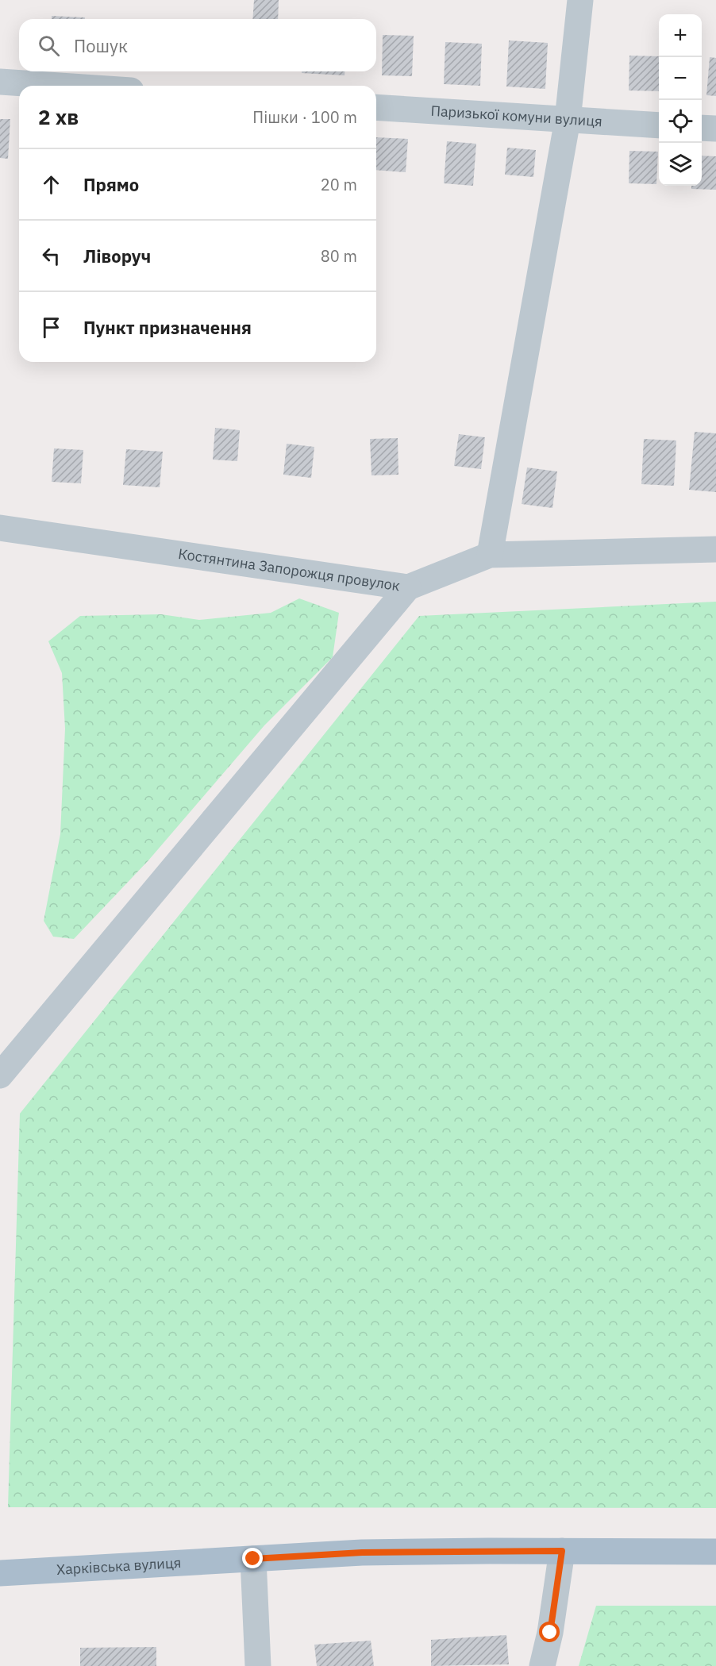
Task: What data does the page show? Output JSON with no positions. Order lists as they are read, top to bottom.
{
  "streets": {
    "main road": ["Харківська вулиця"],
    "street": ["Паризької комуни вулиця", "Костянтина Запорожця провулок"]
  },
  "page": {
    "map_buttons": ["+", "−"],
    "search": "Пошук",
    "heading": ["2 хв", "Пішки · 100 m"],
    "list": [
      ["Прямо", "20 m"],
      ["Ліворуч", "80 m"],
      "Пункт призначення"
    ]
  }
}
